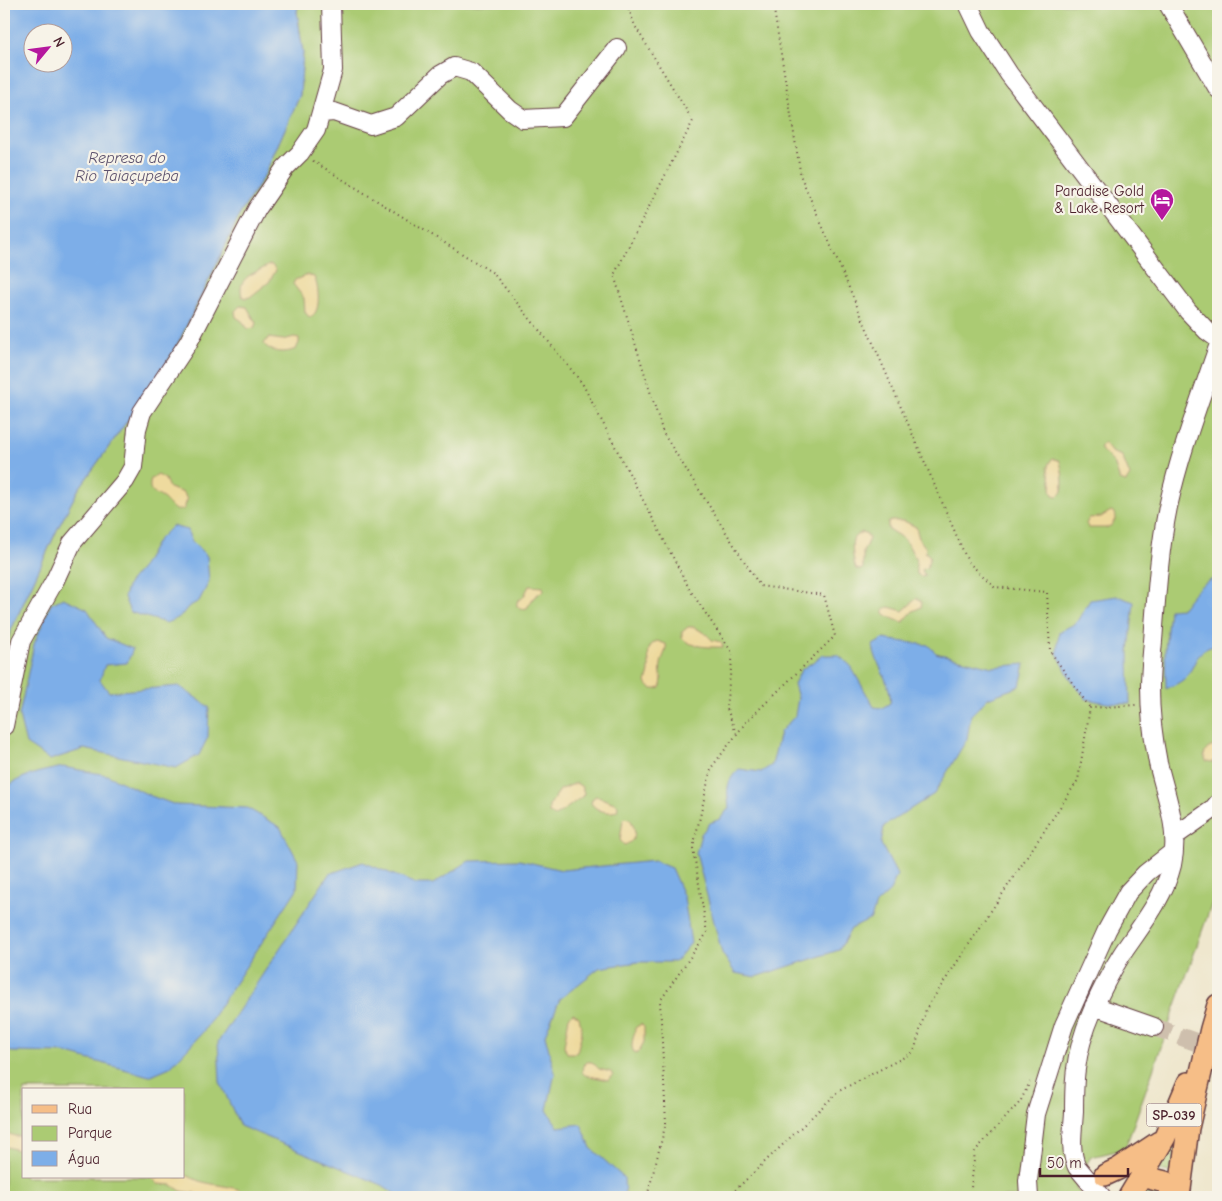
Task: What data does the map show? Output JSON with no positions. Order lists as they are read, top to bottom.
{
  "streets": {
    "main road": ["SP-039"]
  },
  "water": ["Represa do Rio Taiaçupeba"],
  "places": {
    "hotel": ["Paradise Gold & Lake Resort"]
  },
  "legend": ["Rua", "Parque", "Água"],
  "scale_bar": "50 m",
  "north": "top right"
}
